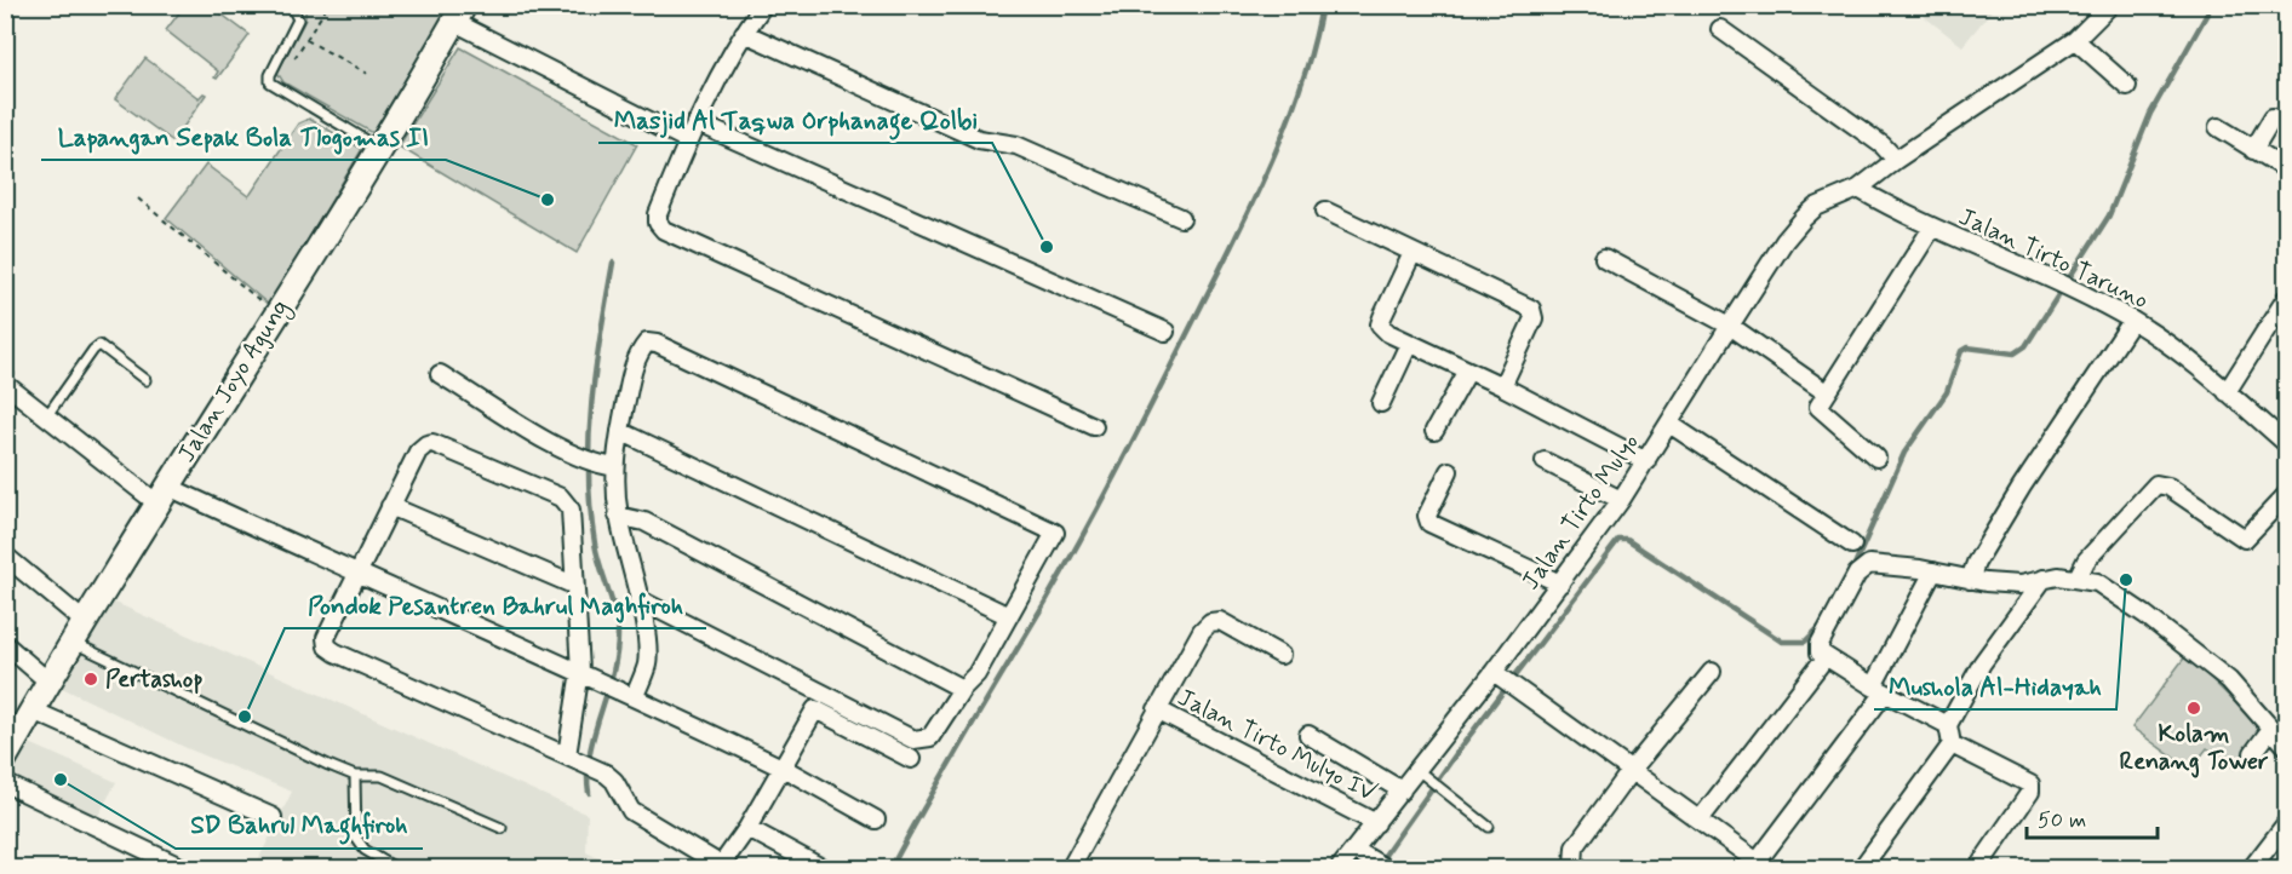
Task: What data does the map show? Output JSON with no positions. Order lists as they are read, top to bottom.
{
  "streets": {
    "main road": ["Jalan Joyo Agung"],
    "street": ["Jalan Tirto Taruno", "Jalan Tirto Mulyo", "Jalan Tirto Mulyo IV"]
  },
  "crossings": [
    ["Jalan Tirto Taruno", "Jalan Tirto Mulyo"],
    ["Jalan Tirto Mulyo", "Jalan Tirto Mulyo IV"]
  ],
  "places": [
    "Lapangan Sepak Bola Tlogomas II",
    "Masjid Al Taqwa Orphanage Qolbi",
    "Mushola Al-Hidayah",
    "Pertashop",
    "Kolam Renang Tower",
    "Pondok Pesantren Bahrul Maghfiroh",
    "SD Bahrul Maghfiroh"
  ],
  "scale_bar": "50 m"
}
